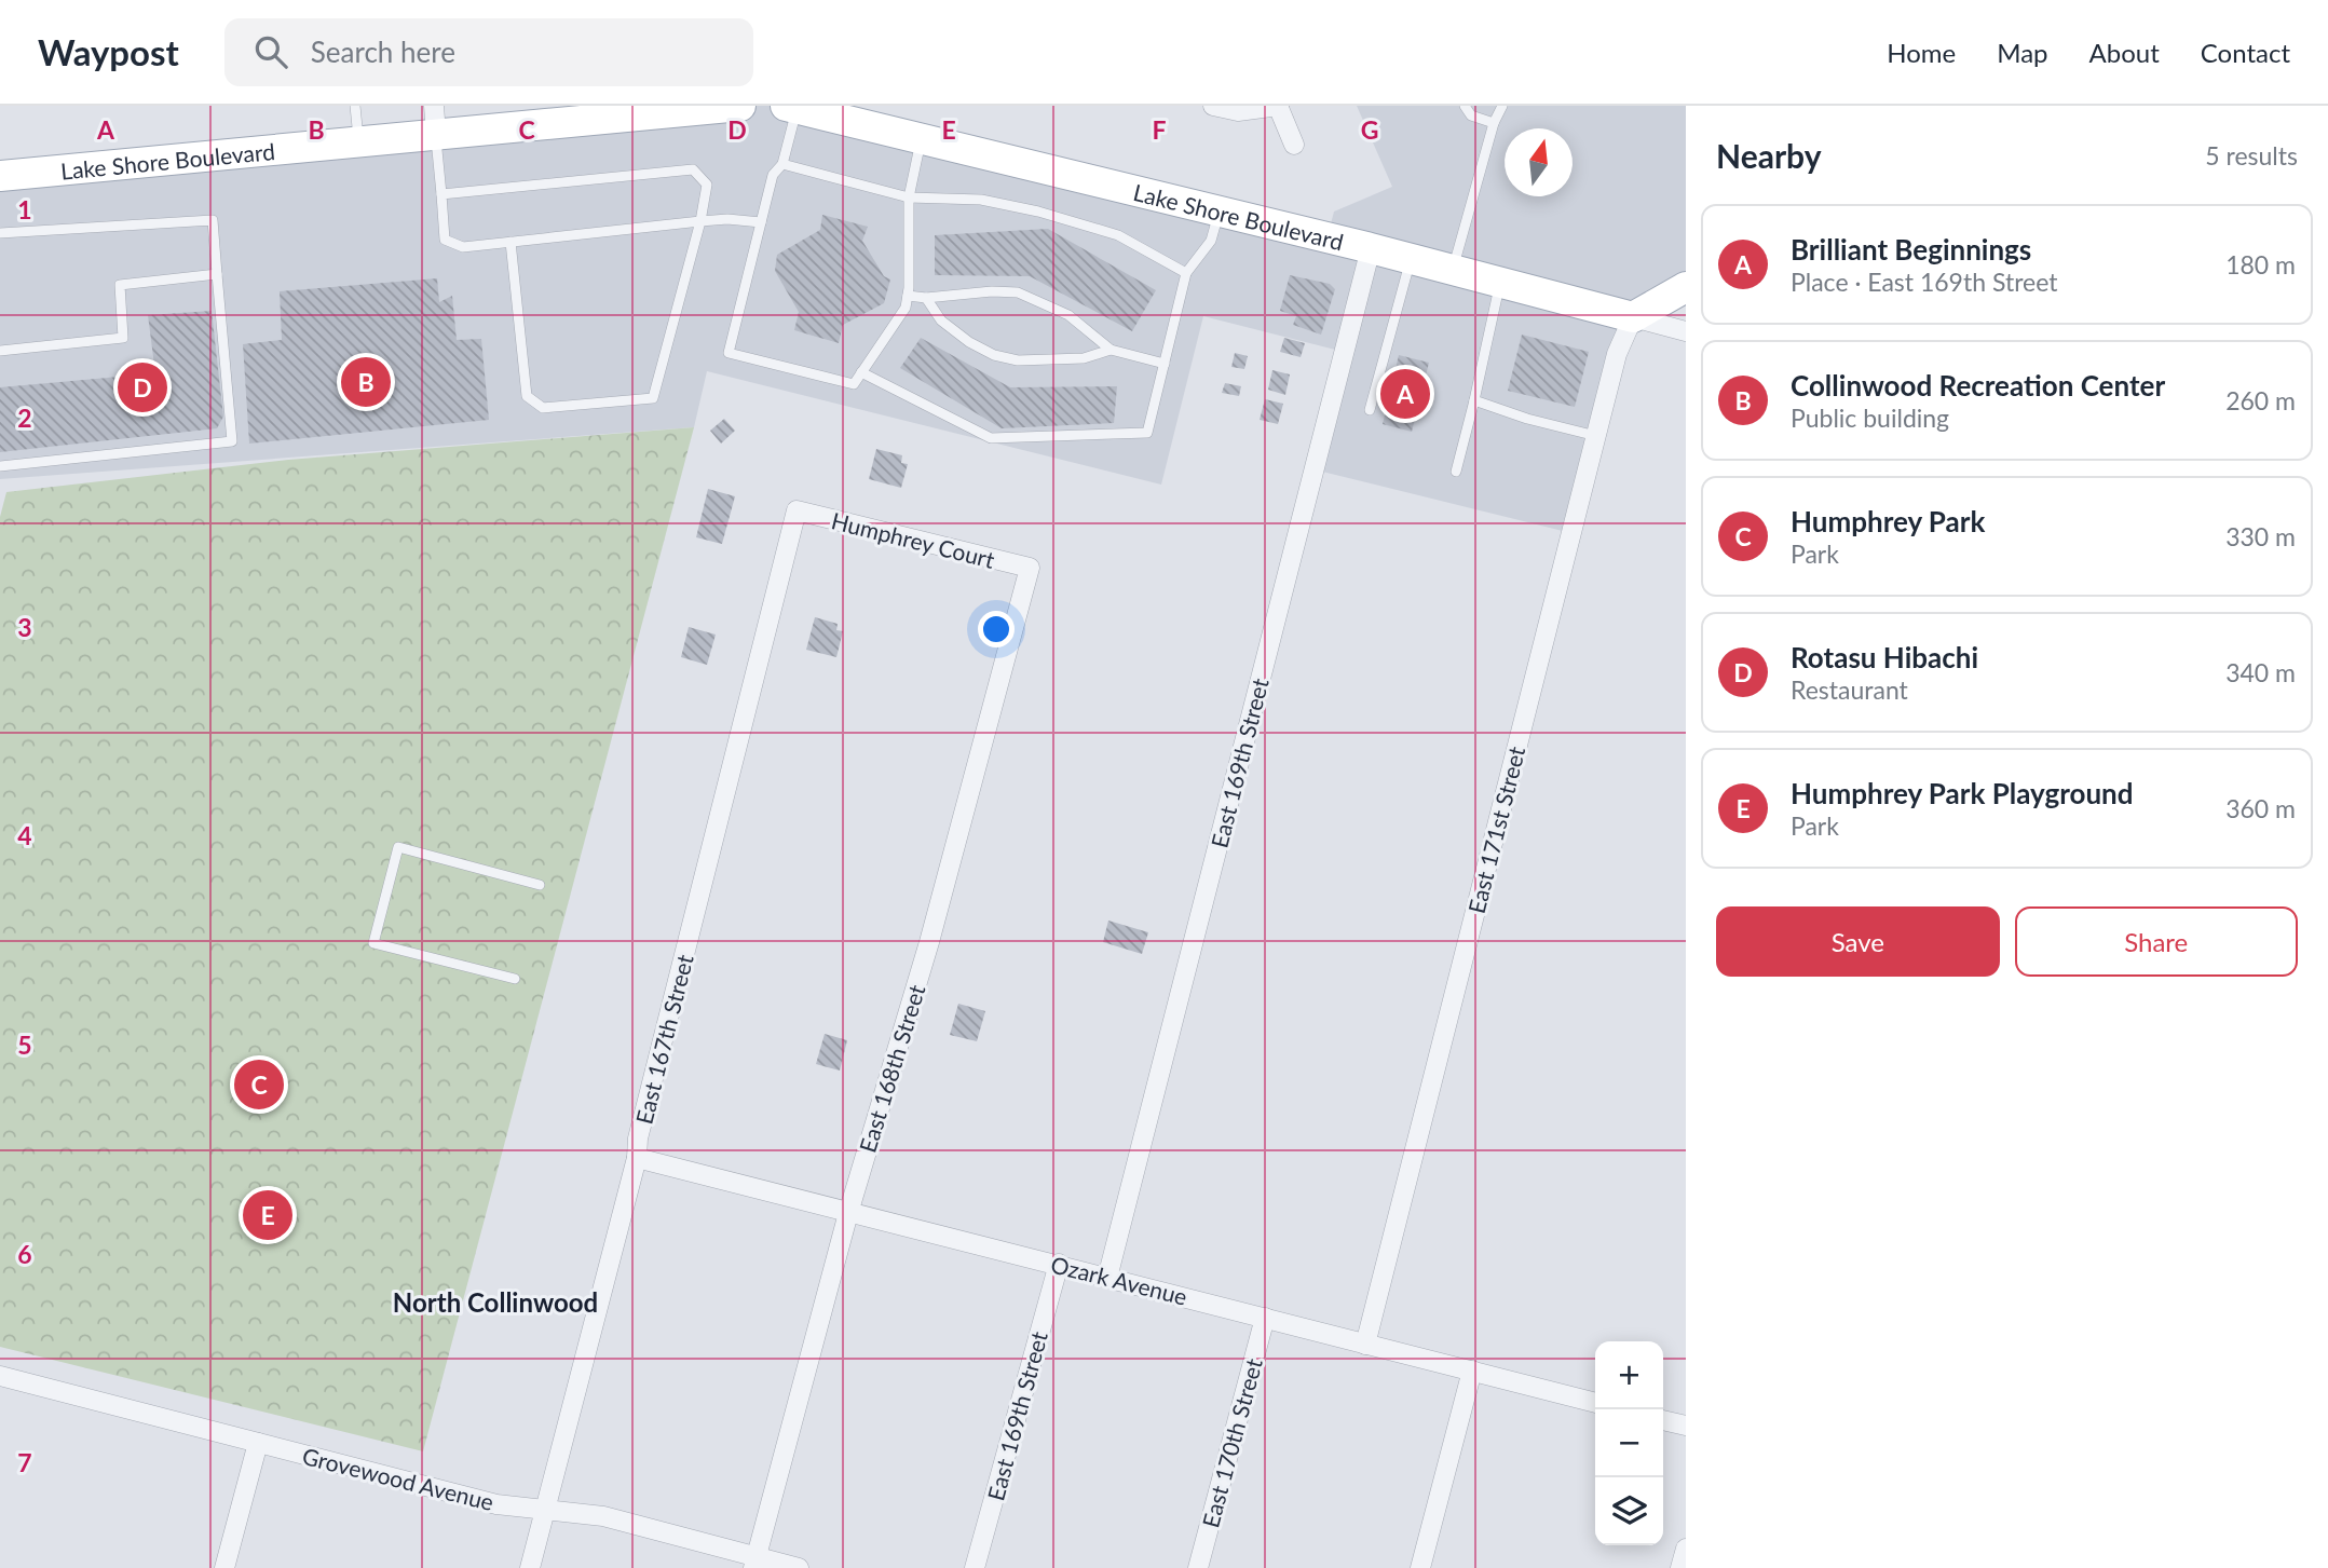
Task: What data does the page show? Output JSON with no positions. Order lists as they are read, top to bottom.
{
  "streets": {
    "main road": ["Lake Shore Boulevard"],
    "street": [
      "Humphrey Court",
      "East 169th Street",
      "East 171st Street",
      "East 167th Street",
      "East 168th Street",
      "Ozark Avenue",
      "East 170th Street",
      "Grovewood Avenue"
    ]
  },
  "crossings": [
    ["Lake Shore Boulevard", "East 169th Street"],
    ["Lake Shore Boulevard", "East 171st Street"],
    ["Humphrey Court", "East 167th Street"],
    ["Humphrey Court", "East 168th Street"],
    ["East 169th Street", "Ozark Avenue"],
    ["East 171st Street", "Ozark Avenue"],
    ["East 167th Street", "Ozark Avenue"],
    ["East 167th Street", "Grovewood Avenue"],
    ["East 168th Street", "Ozark Avenue"],
    ["East 168th Street", "Grovewood Avenue"],
    ["Ozark Avenue", "East 170th Street"]
  ],
  "districts": ["North Collinwood"],
  "north": "top",
  "page": {
    "header": "Waypost",
    "search": "Search here",
    "nav": [
      "Home",
      "Map",
      "About",
      "Contact"
    ],
    "heading": ["Nearby", "5 results"],
    "list": [
      {
        "mark": "A",
        "name": "Brilliant Beginnings",
        "note": "Place · East 169th Street",
        "value": "180 m"
      },
      {
        "mark": "B",
        "name": "Collinwood Recreation Center",
        "note": "Public building",
        "value": "260 m"
      },
      {
        "mark": "C",
        "name": "Humphrey Park",
        "note": "Park",
        "value": "330 m"
      },
      {
        "mark": "D",
        "name": "Rotasu Hibachi",
        "note": "Restaurant",
        "value": "340 m"
      },
      {
        "mark": "E",
        "name": "Humphrey Park Playground",
        "note": "Park",
        "value": "360 m"
      }
    ],
    "pins": [
      "B",
      "D",
      "A",
      "C",
      "E"
    ],
    "buttons": ["Save", "Share"],
    "map_buttons": ["+", "−"]
  },
  "grid": {
    "columns": [
      "A",
      "B",
      "C",
      "D",
      "E",
      "F",
      "G"
    ],
    "rows": [
      "1",
      "2",
      "3",
      "4",
      "5",
      "6",
      "7"
    ]
  }
}
